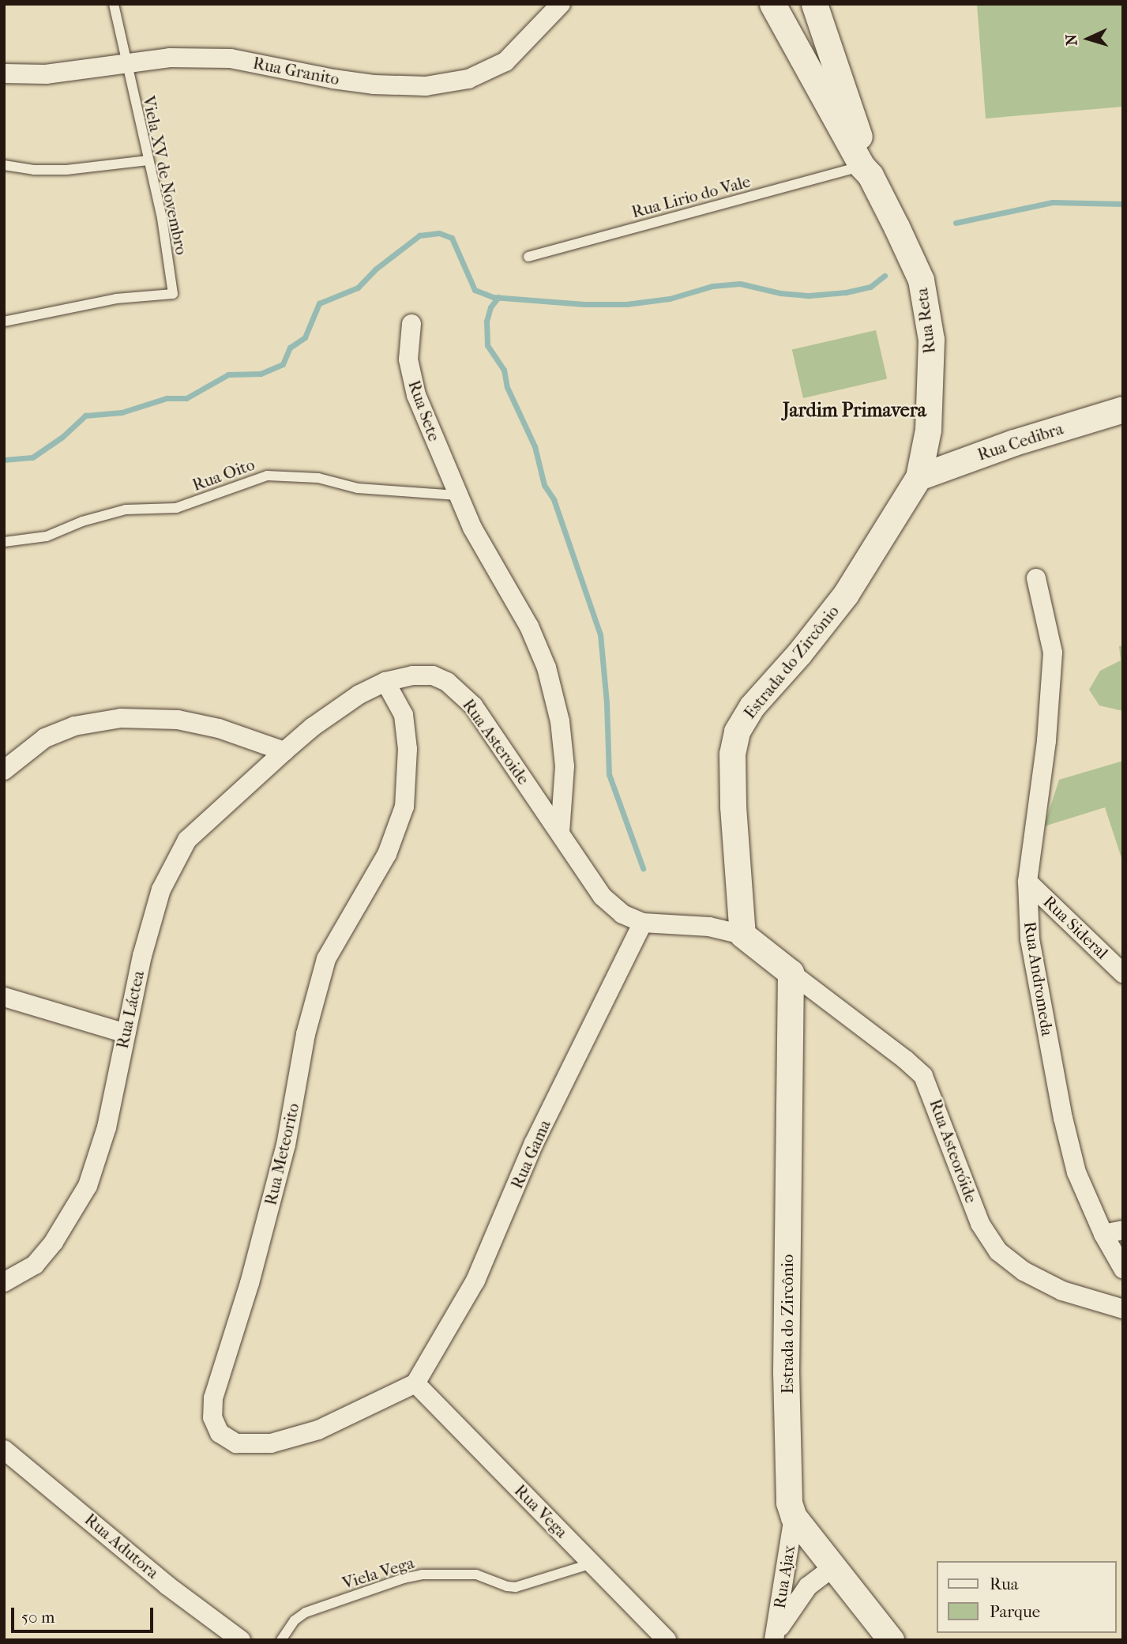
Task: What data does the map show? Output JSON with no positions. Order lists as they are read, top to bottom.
{
  "streets": {
    "street": [
      "Rua Granito",
      "Rua Reta",
      "Rua Sete",
      "Rua Cedibra",
      "Estrada do Zircônio",
      "Rua Asteroide",
      "Rua Sideral",
      "Rua Andromeda",
      "Rua Láctea",
      "Rua Asteoróide",
      "Rua Meteorito",
      "Rua Gama",
      "Rua Vega",
      "Rua Adutora",
      "Rua Ajax"
    ],
    "lane": [
      "Viela XV de Novembro",
      "Rua Lirio do Vale",
      "Rua Oito",
      "Viela Vega"
    ]
  },
  "crossings": [
    ["Rua Granito", "Viela XV de Novembro"],
    ["Rua Lirio do Vale", "Rua Reta"],
    ["Rua Reta", "Rua Cedibra"],
    ["Rua Reta", "Estrada do Zircônio"],
    ["Rua Sete", "Rua Oito"],
    ["Rua Sete", "Rua Asteroide"],
    ["Rua Cedibra", "Estrada do Zircônio"],
    ["Estrada do Zircônio", "Rua Asteroide"],
    ["Estrada do Zircônio", "Rua Asteoróide"],
    ["Estrada do Zircônio", "Rua Ajax"],
    ["Rua Asteroide", "Rua Láctea"],
    ["Rua Asteroide", "Rua Asteoróide"],
    ["Rua Asteroide", "Rua Meteorito"],
    ["Rua Asteroide", "Rua Gama"],
    ["Rua Sideral", "Rua Andromeda"],
    ["Rua Meteorito", "Rua Gama"],
    ["Rua Meteorito", "Rua Vega"],
    ["Rua Gama", "Rua Vega"],
    ["Rua Vega", "Viela Vega"]
  ],
  "districts": ["Jardim Primavera"],
  "legend": ["Rua", "Parque"],
  "scale_bar": "50 m",
  "north": "left"
}
